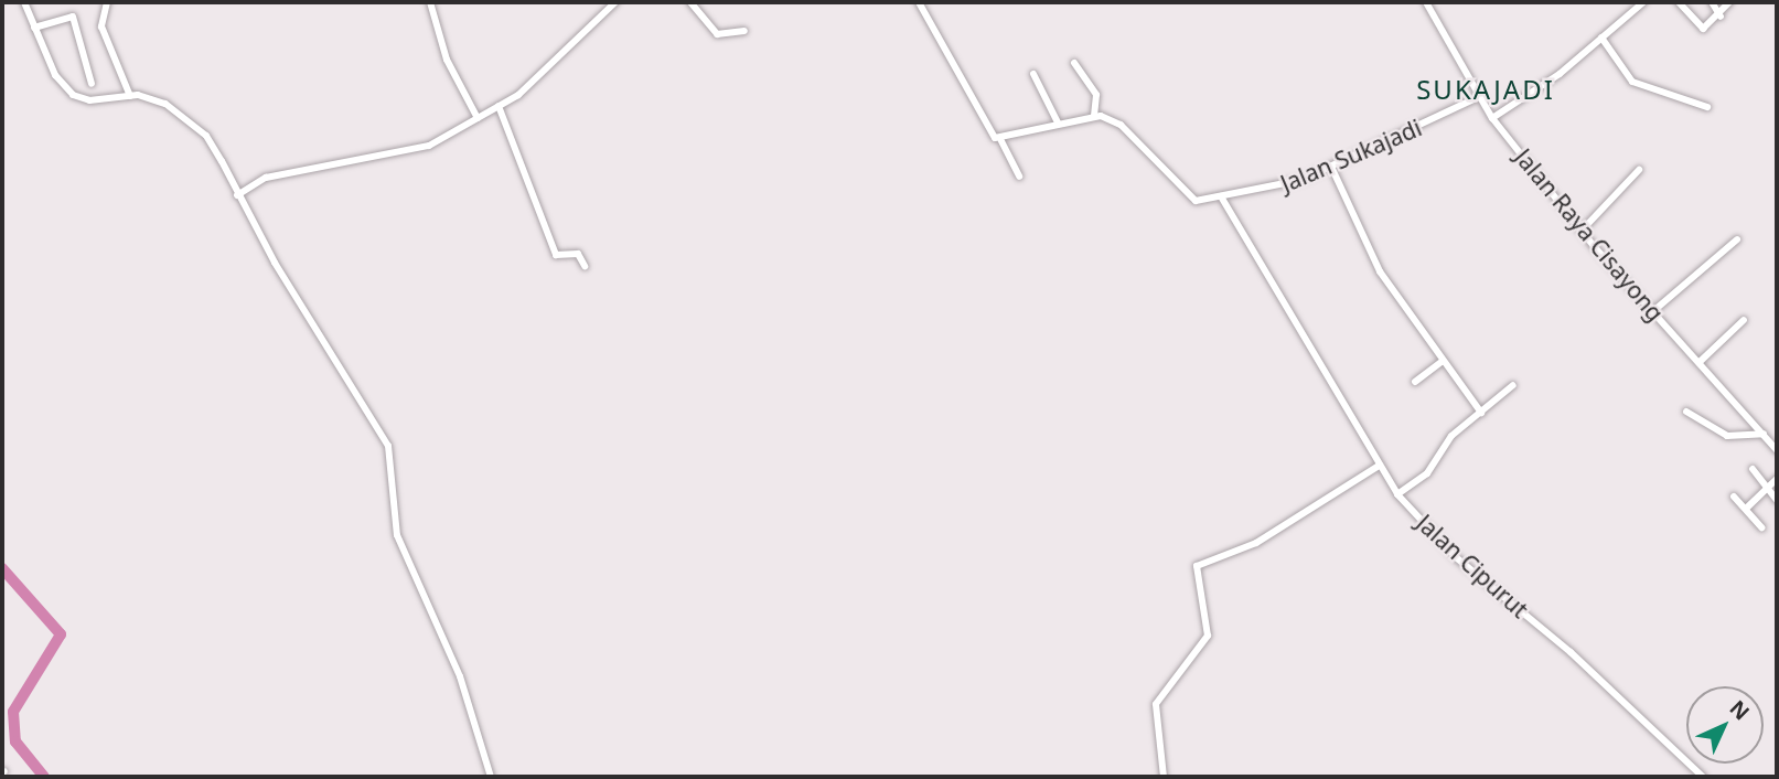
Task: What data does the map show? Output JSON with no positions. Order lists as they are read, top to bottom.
{
  "streets": {
    "street": ["Jalan Sukajadi", "Jalan Raya Cisayong", "Jalan Cipurut"]
  },
  "crossings": [
    ["Jalan Sukajadi", "Jalan Raya Cisayong"],
    ["Jalan Sukajadi", "Jalan Cipurut"]
  ],
  "districts": ["SUKAJADI"],
  "north": "top right"
}
